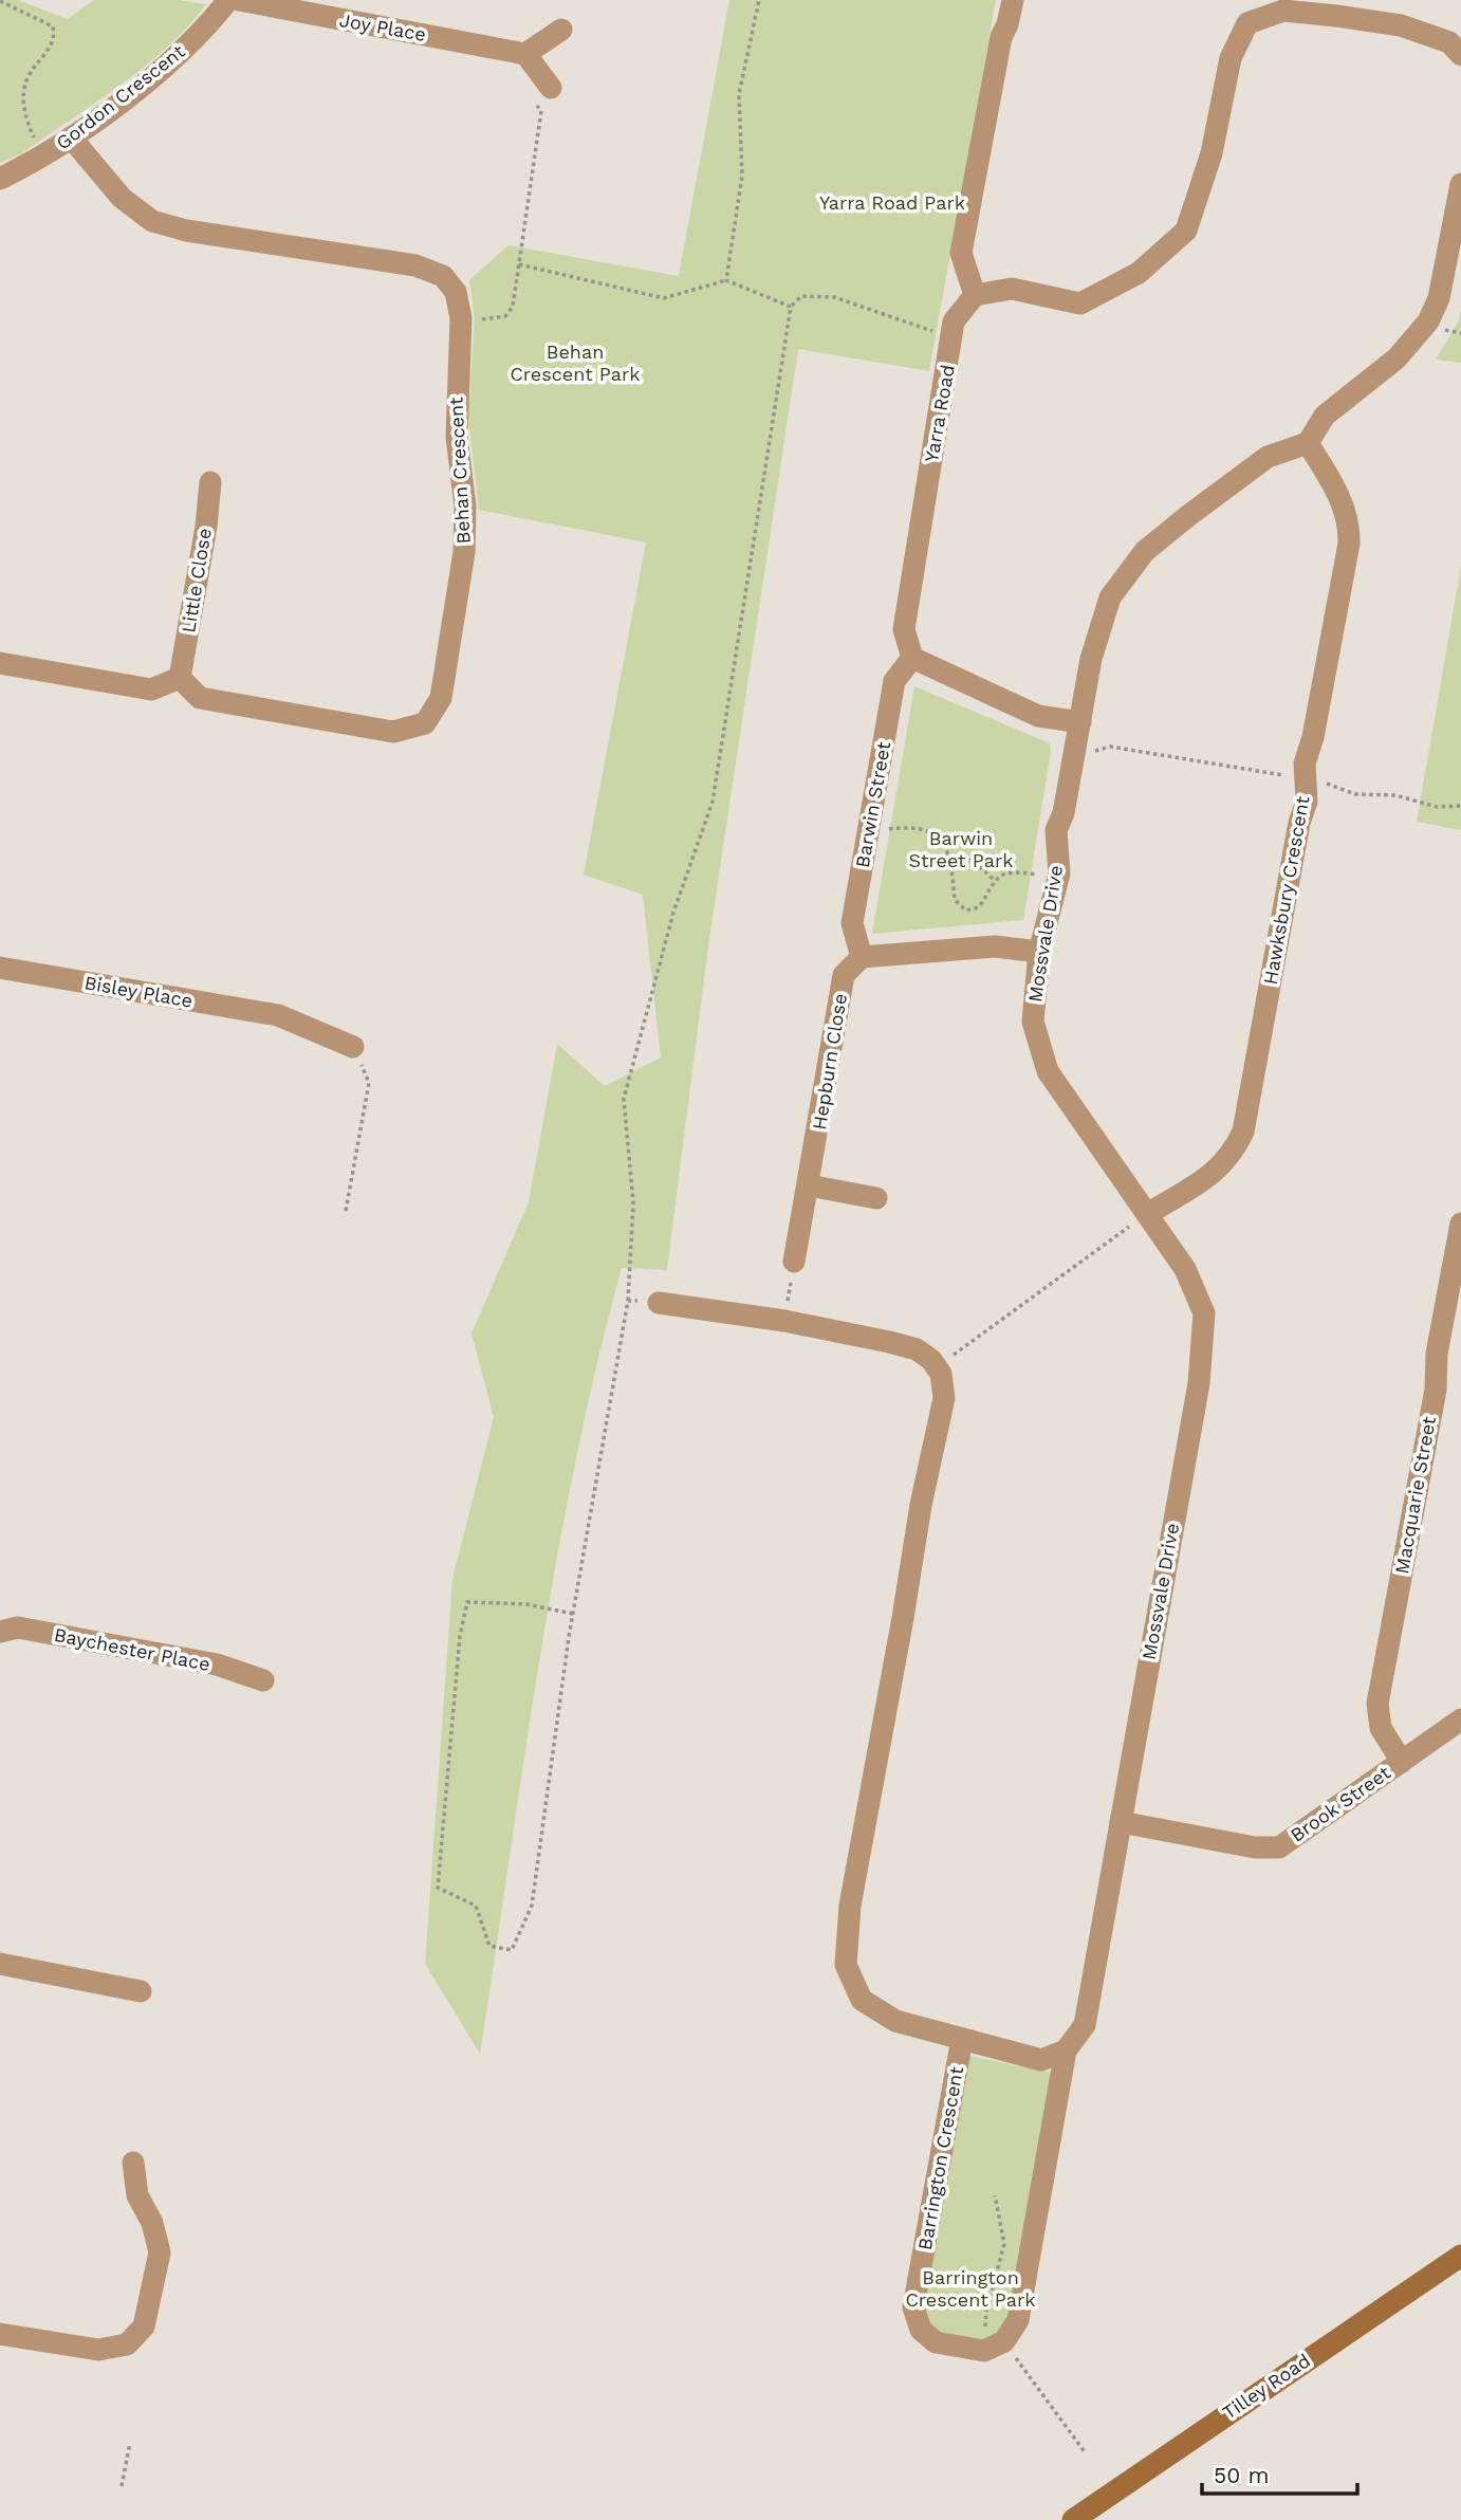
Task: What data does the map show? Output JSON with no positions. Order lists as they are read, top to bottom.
{
  "streets": {
    "main road": ["Tilley Road"],
    "street": [
      "Joy Place",
      "Gordon Crescent",
      "Yarra Road",
      "Behan Crescent",
      "Little Close",
      "Barwin Street",
      "Hawksbury Crescent",
      "Mossvale Drive",
      "Bisley Place",
      "Hepburn Close",
      "Macquarie Street",
      "Baychester Place",
      "Brook Street",
      "Barrington Crescent"
    ]
  },
  "crossings": [
    ["Gordon Crescent", "Behan Crescent"],
    ["Yarra Road", "Barwin Street"],
    ["Behan Crescent", "Little Close"],
    ["Barwin Street", "Hepburn Close"],
    ["Hawksbury Crescent", "Mossvale Drive"],
    ["Mossvale Drive", "Brook Street"],
    ["Macquarie Street", "Brook Street"]
  ],
  "parks": [
    "Yarra Road Park",
    "Behan Crescent Park",
    "Barwin Street Park",
    "Barrington Crescent Park"
  ],
  "scale_bar": "50 m"
}
